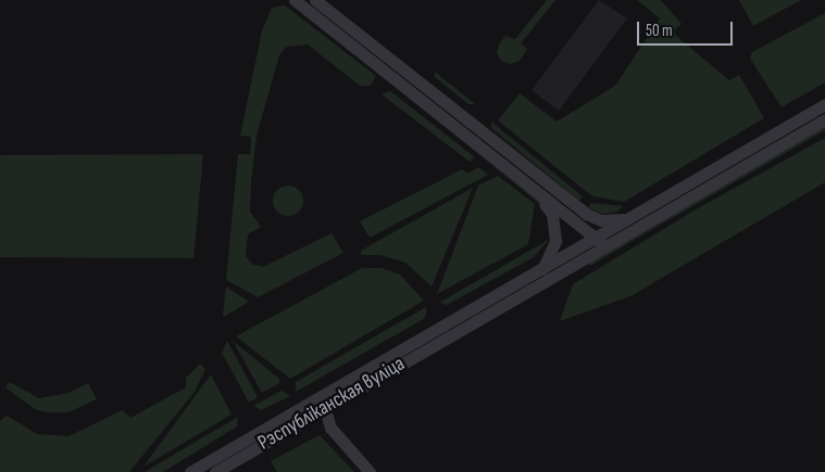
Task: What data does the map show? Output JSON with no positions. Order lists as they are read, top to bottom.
{
  "streets": {
    "street": ["Рэспубліканская вуліца"]
  },
  "scale_bar": "50 m"
}
